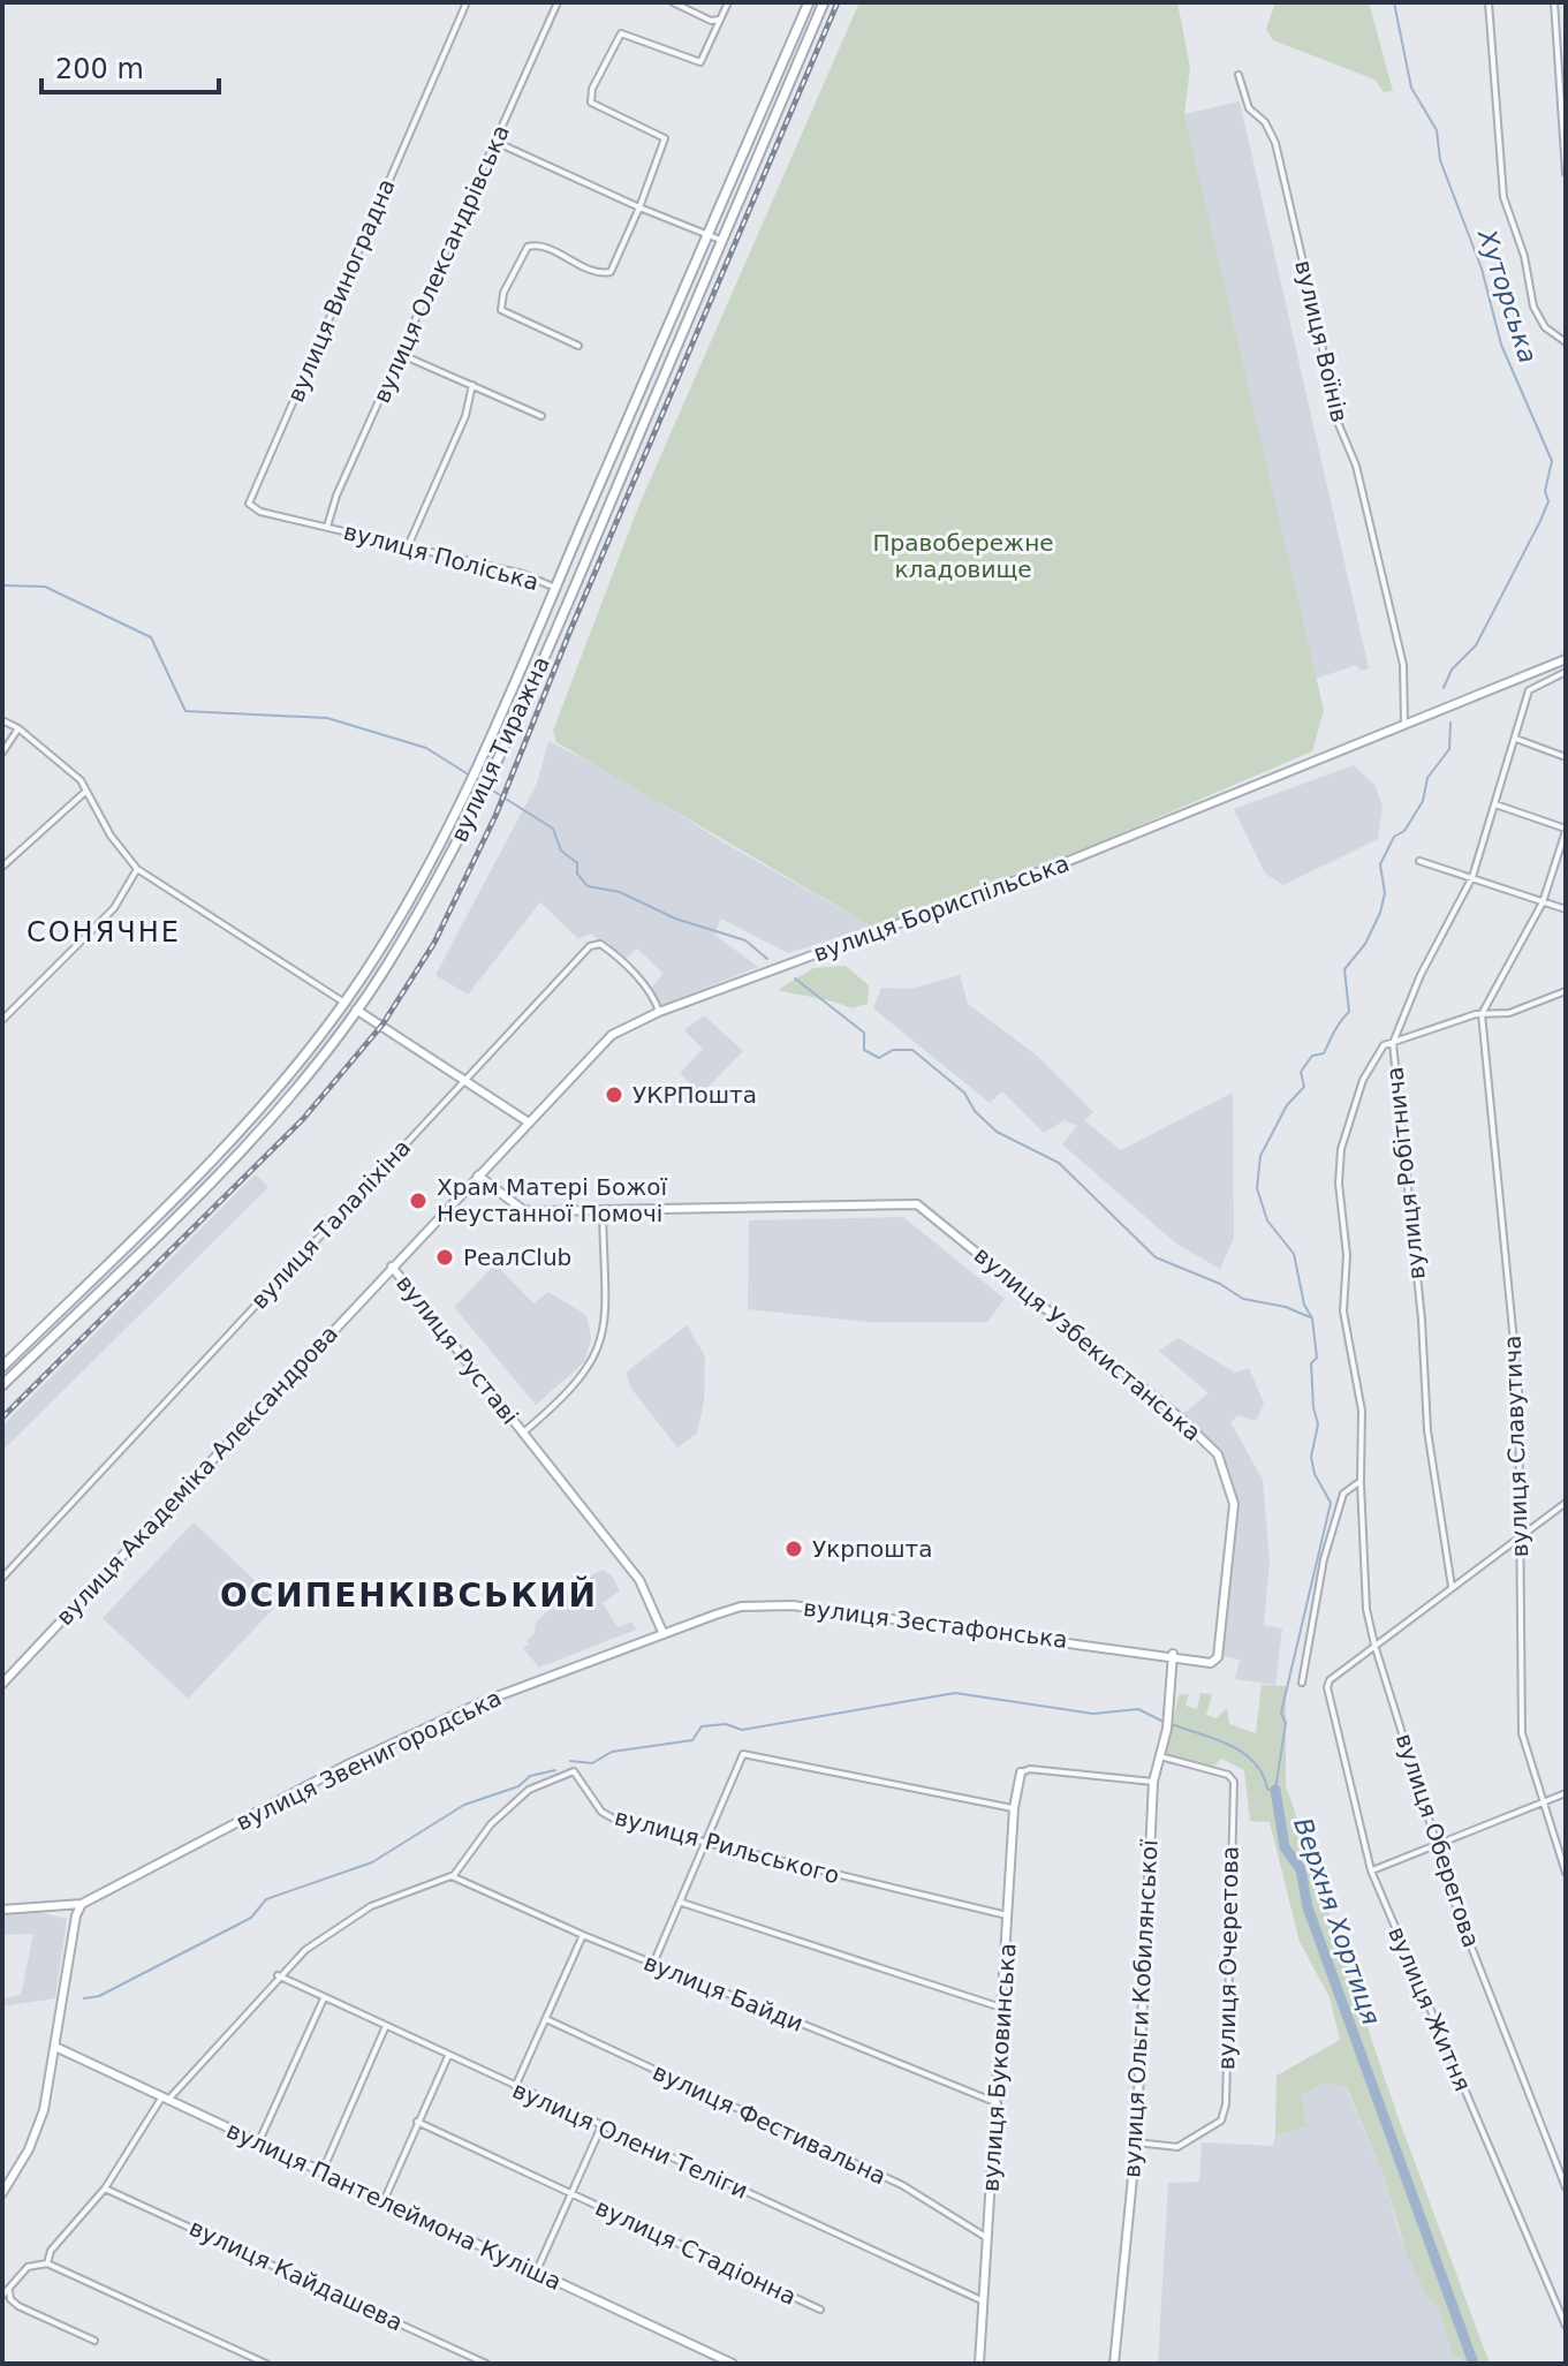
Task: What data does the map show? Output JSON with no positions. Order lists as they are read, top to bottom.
{
  "streets": {
    "main road": ["вулиця Тиражна"],
    "street": [
      "вулиця Олександрівська",
      "вулиця Виноградна",
      "вулиця Воїнів",
      "вулиця Поліська",
      "вулиця Бориспільська",
      "вулиця Робітнича",
      "вулиця Талаліхіна",
      "вулиця Узбекистанська",
      "вулиця Руставі",
      "вулиця Славутича",
      "вулиця Академіка Александрова",
      "вулиця Зестафонська",
      "вулиця Звенигородська",
      "вулиця Оберегова",
      "вулиця Рильського",
      "вулиця Очеретова",
      "вулиця Байди",
      "вулиця Ольги Кобилянської",
      "вулиця Житня",
      "вулиця Буковинська",
      "вулиця Фестивальна",
      "вулиця Олени Теліги",
      "вулиця Пантелеймона Куліша",
      "вулиця Стадіонна",
      "вулиця Кайдашева"
    ]
  },
  "crossings": [
    ["вулиця Олександрівська", "вулиця Виноградна"],
    ["вулиця Олександрівська", "вулиця Поліська"],
    ["вулиця Виноградна", "вулиця Поліська"],
    ["вулиця Воїнів", "вулиця Бориспільська"],
    ["вулиця Поліська", "вулиця Тиражна"],
    ["вулиця Бориспільська", "вулиця Талаліхіна"],
    ["вулиця Бориспільська", "вулиця Руставі"],
    ["вулиця Бориспільська", "вулиця Академіка Александрова"],
    ["вулиця Робітнича", "вулиця Оберегова"],
    ["вулиця Узбекистанська", "вулиця Руставі"],
    ["вулиця Узбекистанська", "вулиця Зестафонська"],
    ["вулиця Руставі", "вулиця Академіка Александрова"],
    ["вулиця Руставі", "вулиця Зестафонська"],
    ["вулиця Руставі", "вулиця Звенигородська"],
    ["вулиця Зестафонська", "вулиця Звенигородська"],
    ["вулиця Зестафонська", "вулиця Ольги Кобилянської"],
    ["вулиця Оберегова", "вулиця Житня"],
    ["вулиця Рильського", "вулиця Байди"],
    ["вулиця Рильського", "вулиця Буковинська"],
    ["вулиця Очеретова", "вулиця Ольги Кобилянської"],
    ["вулиця Байди", "вулиця Буковинська"],
    ["вулиця Буковинська", "вулиця Фестивальна"],
    ["вулиця Буковинська", "вулиця Олени Теліги"]
  ],
  "districts": ["СОНЯЧНЕ", "ОСИПЕНКІВСЬКИЙ"],
  "water": ["Хуторська", "Верхня Хортиця"],
  "parks": ["Правобережне кладовище"],
  "places": [
    "УКРПошта",
    "Храм Матері Божої Неустанної Помочі",
    "РеалClub",
    "Укрпошта"
  ],
  "scale_bar": "200 m"
}
